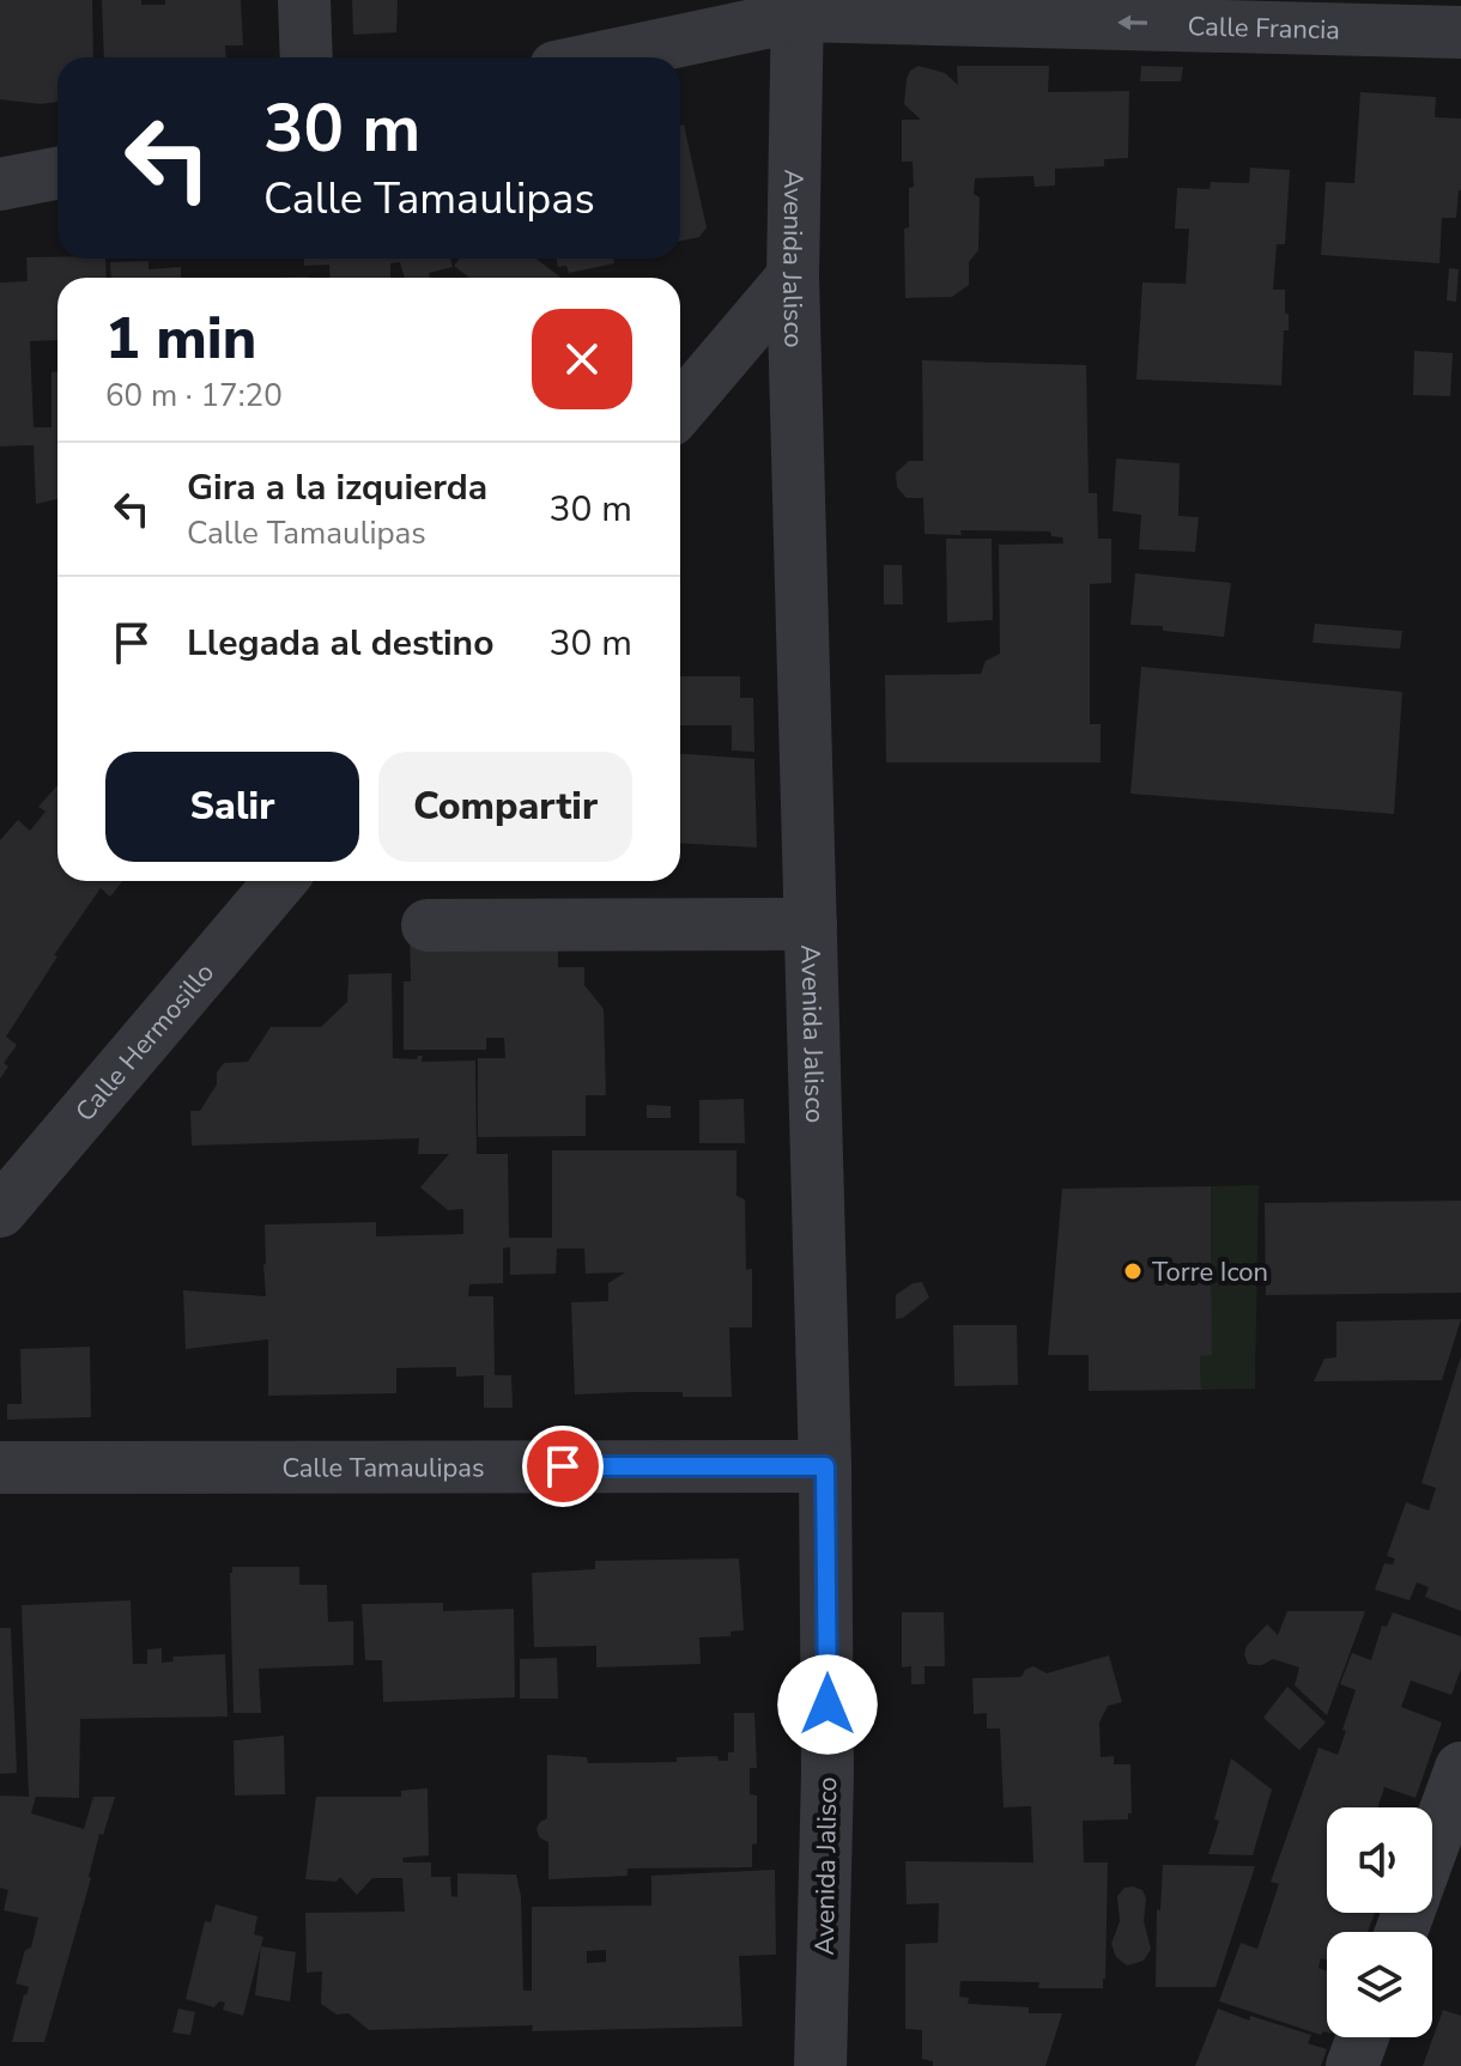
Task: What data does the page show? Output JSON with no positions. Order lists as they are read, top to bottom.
{
  "streets": {
    "street": [
      "Calle Francia",
      "Avenida Jalisco",
      "Calle Hermosillo",
      "Calle Tamaulipas"
    ]
  },
  "crossings": [
    ["Calle Francia", "Avenida Jalisco"],
    ["Avenida Jalisco", "Calle Tamaulipas"]
  ],
  "one_way": ["Calle Francia"],
  "places": ["Torre Icon"],
  "page": {
    "turn": ["30 m", "Calle Tamaulipas"],
    "heading": ["1 min", "60 m · 17:20"],
    "list": [
      {
        "name": "Gira a la izquierda",
        "note": "Calle Tamaulipas",
        "value": "30 m"
      },
      {
        "name": "Llegada al destino",
        "value": "30 m"
      }
    ],
    "buttons": ["Salir", "Compartir"]
  }
}
